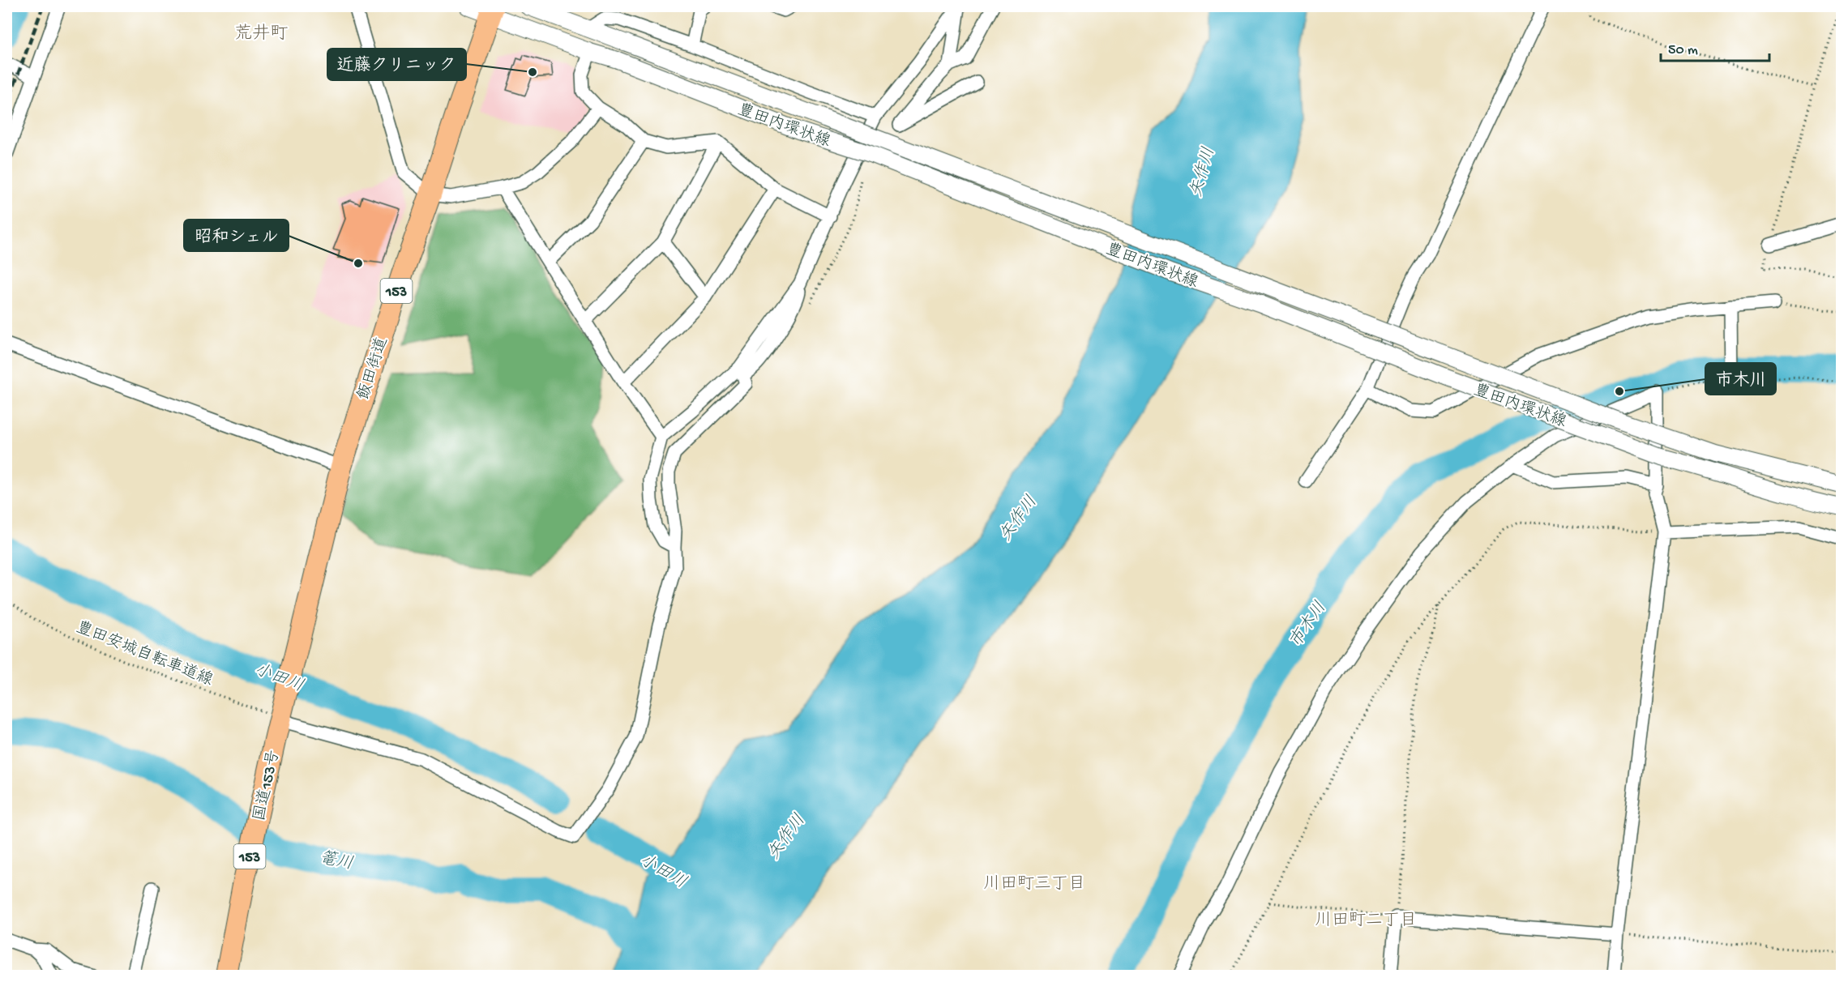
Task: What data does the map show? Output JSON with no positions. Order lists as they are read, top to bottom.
{
  "streets": {
    "highway": ["153", "飯田街道", "国道153号"],
    "street": ["豊田内環状線"],
    "path": ["豊田安城自転車道線"]
  },
  "crossings": [
    ["豊田内環状線", "飯田街道"],
    ["飯田街道", "豊田安城自転車道線"],
    ["飯田街道", "国道153号"],
    ["豊田安城自転車道線", "国道153号"]
  ],
  "districts": ["荒井町", "川田町三丁目", "川田町二丁目"],
  "water": [
    "矢作川",
    "市木川",
    "小田川",
    "篭川"
  ],
  "places": ["近藤クリニック", "昭和シェル", "市木川"],
  "scale_bar": "50 m"
}
